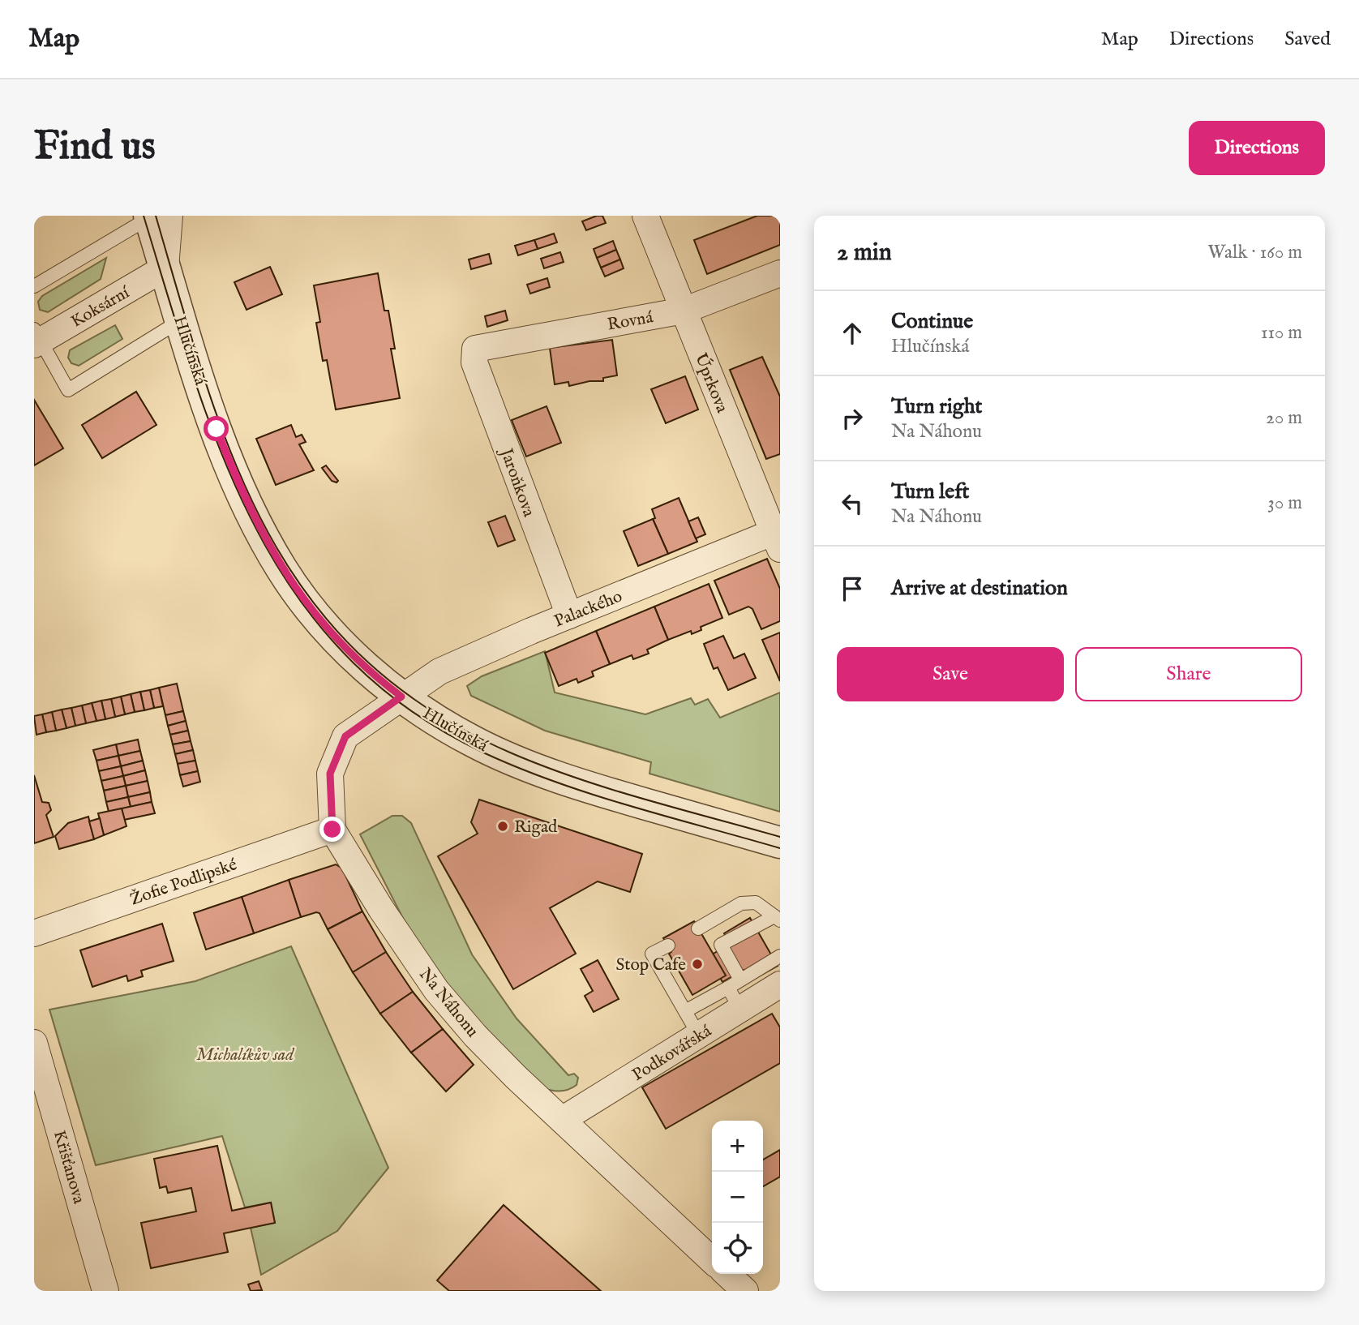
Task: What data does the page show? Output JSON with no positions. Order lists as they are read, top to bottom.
{
  "streets": {
    "street": [
      "Koksární",
      "Rovná",
      "Hlučínská",
      "Úprkova",
      "Jaroňkova",
      "Palackého",
      "Žofie Podlipské",
      "Na Náhonu",
      "Podkovářská",
      "Křišťanova"
    ]
  },
  "crossings": [
    ["Koksární", "Hlučínská"],
    ["Rovná", "Úprkova"],
    ["Rovná", "Jaroňkova"],
    ["Hlučínská", "Palackého"],
    ["Hlučínská", "Na Náhonu"],
    ["Úprkova", "Palackého"],
    ["Jaroňkova", "Palackého"],
    ["Palackého", "Na Náhonu"],
    ["Žofie Podlipské", "Na Náhonu"],
    ["Na Náhonu", "Podkovářská"]
  ],
  "parks": ["Michalíkův sad"],
  "places": ["Rigad", "Stop Cafe"],
  "page": {
    "header": "Map",
    "nav": ["Map", "Directions", "Saved"],
    "buttons": [
      "Directions",
      ["Save", "Share"]
    ],
    "title": "Find us",
    "heading": ["2 min", "Walk · 160 m"],
    "list": [
      ["Continue", "Hlučínská", "110 m"],
      ["Turn right", "Na Náhonu", "20 m"],
      ["Turn left", "Na Náhonu", "30 m"],
      "Arrive at destination"
    ],
    "map_buttons": ["+", "−"]
  }
}
